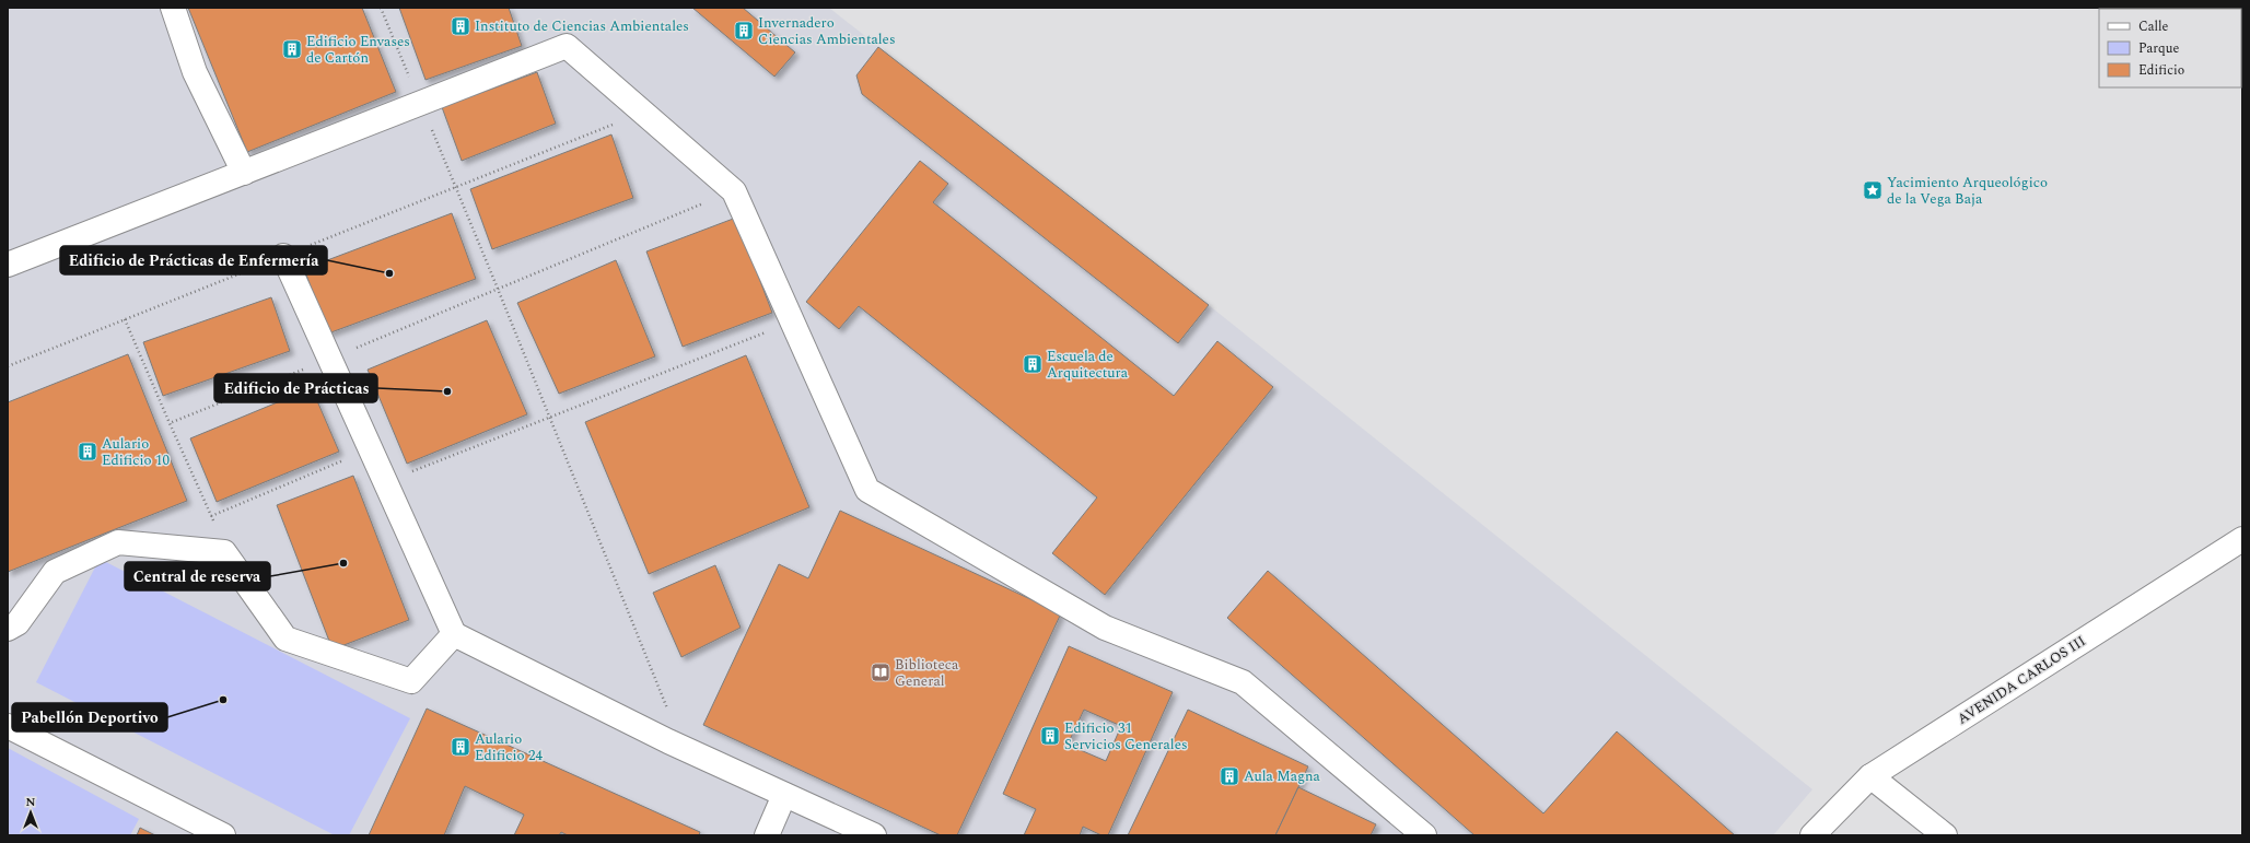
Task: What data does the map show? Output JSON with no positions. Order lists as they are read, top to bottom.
{
  "streets": {
    "street": ["AVENIDA CARLOS III"]
  },
  "places": {
    "building": [
      "Instituto de Ciencias Ambientales",
      "Invernadero Ciencias Ambientales",
      "Edificio Envases de Cartón",
      "Escuela de Arquitectura",
      "Aulario Edificio 10",
      "Edificio 31 Servicios Generales",
      "Aulario Edificio 24",
      "Aula Magna"
    ],
    "place": ["Yacimiento Arqueológico de la Vega Baja"],
    "other": [
      "Edificio de Prácticas de Enfermería",
      "Edificio de Prácticas",
      "Central de reserva",
      "Pabellón Deportivo"
    ],
    "library": ["Biblioteca General"]
  },
  "legend": ["Calle", "Parque", "Edificio"],
  "north": "top"
}
